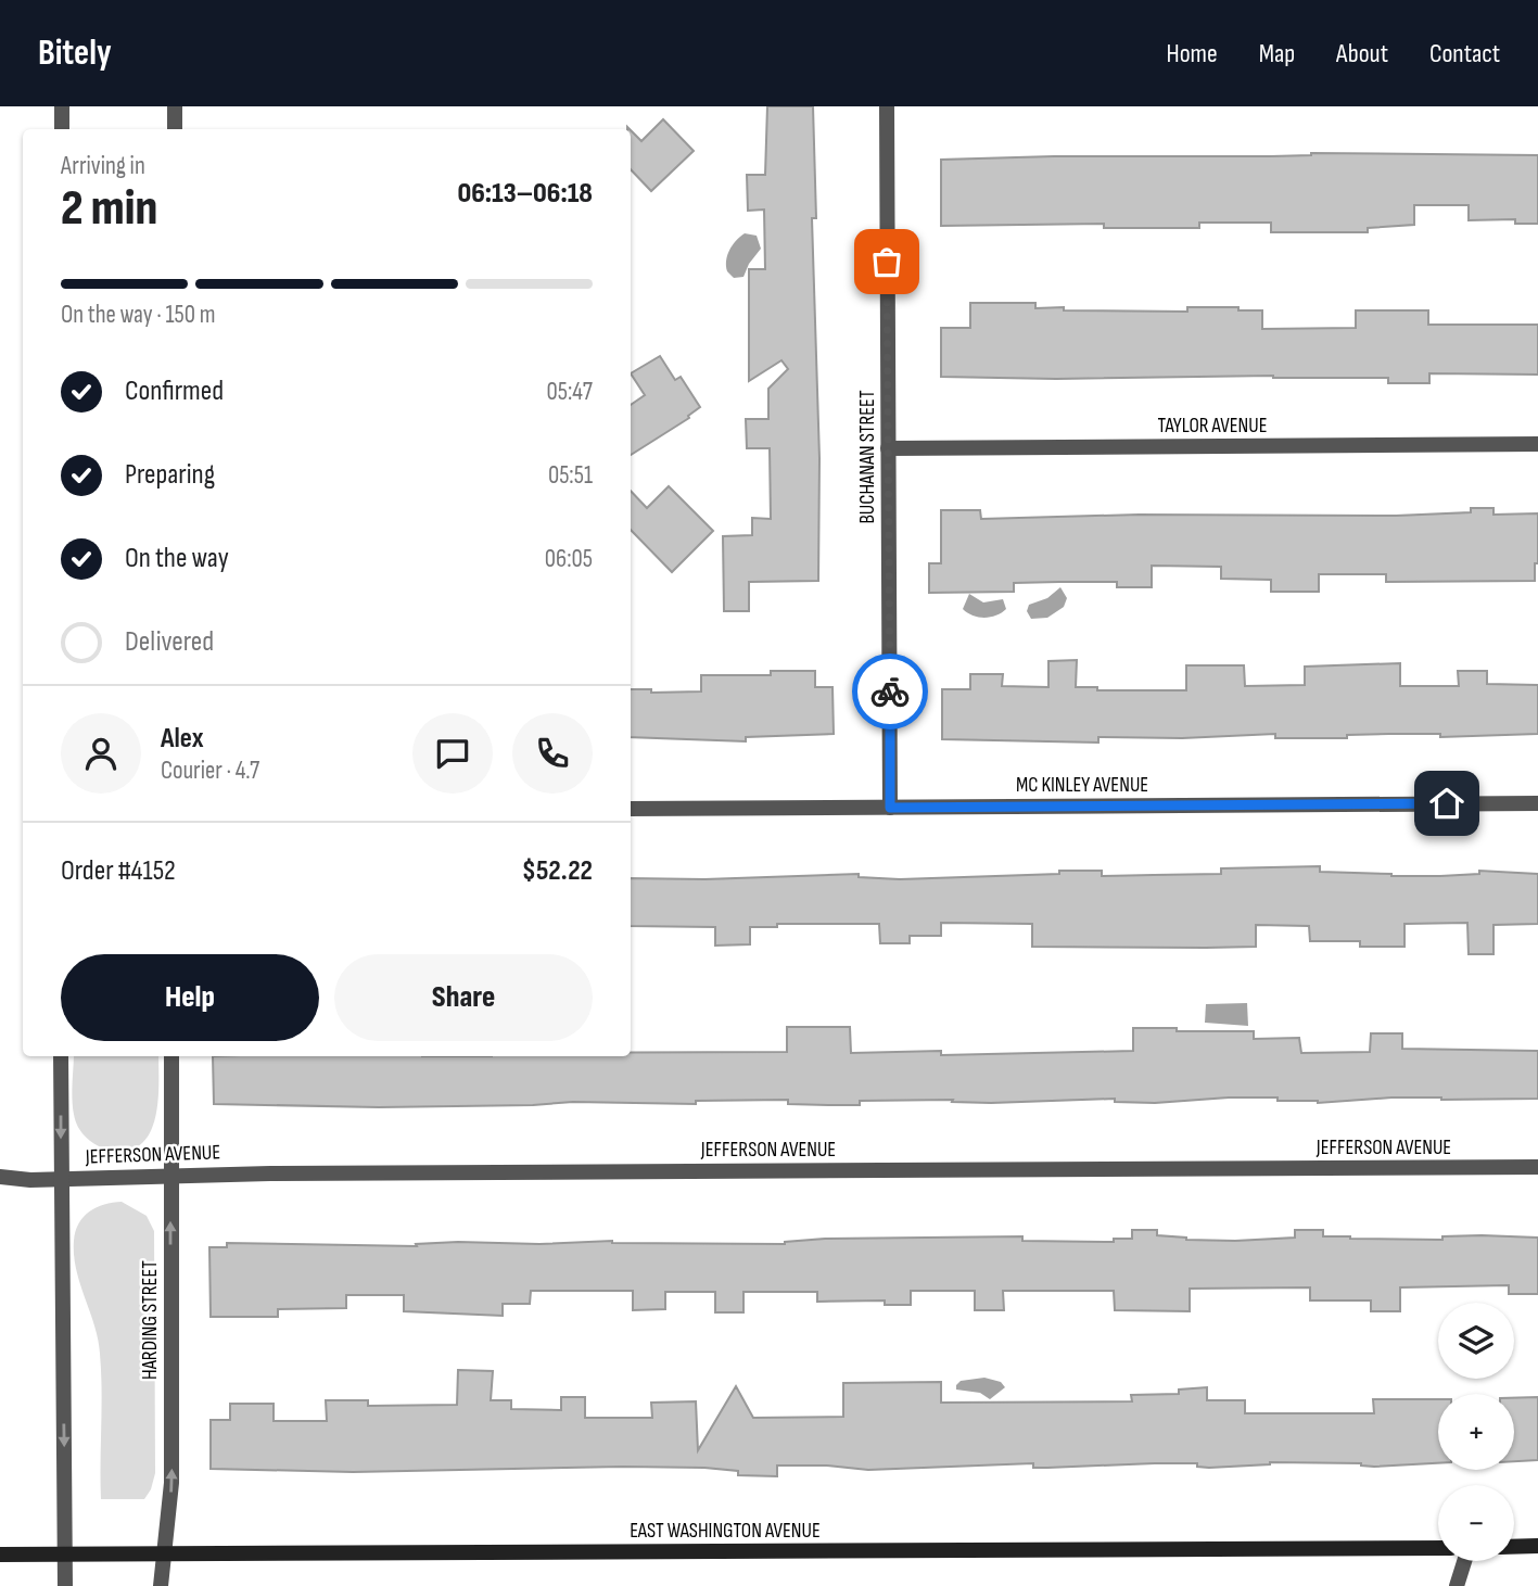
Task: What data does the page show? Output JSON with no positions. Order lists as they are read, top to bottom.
{
  "streets": {
    "main road": ["EAST WASHINGTON AVENUE"],
    "street": [
      "TAYLOR AVENUE",
      "BUCHANAN STREET",
      "MC KINLEY AVENUE",
      "JEFFERSON AVENUE",
      "HARDING STREET"
    ]
  },
  "crossings": [
    ["TAYLOR AVENUE", "BUCHANAN STREET"],
    ["BUCHANAN STREET", "MC KINLEY AVENUE"],
    ["JEFFERSON AVENUE", "HARDING STREET"],
    ["HARDING STREET", "EAST WASHINGTON AVENUE"]
  ],
  "page": {
    "header": "Bitely",
    "nav": [
      "Home",
      "Map",
      "About",
      "Contact"
    ],
    "heading": ["2 min", "Arriving in", "06:13–06:18"],
    "panel": [
      "Alex",
      "Courier · 4.7",
      "Order #4152",
      "$52.22"
    ],
    "bar": "On the way · 150 m",
    "list": [
      ["Confirmed", "05:47"],
      ["Preparing", "05:51"],
      ["On the way", "06:05"],
      "Delivered"
    ],
    "buttons": ["Help", "Share"],
    "map_buttons": ["+", "−"]
  }
}
